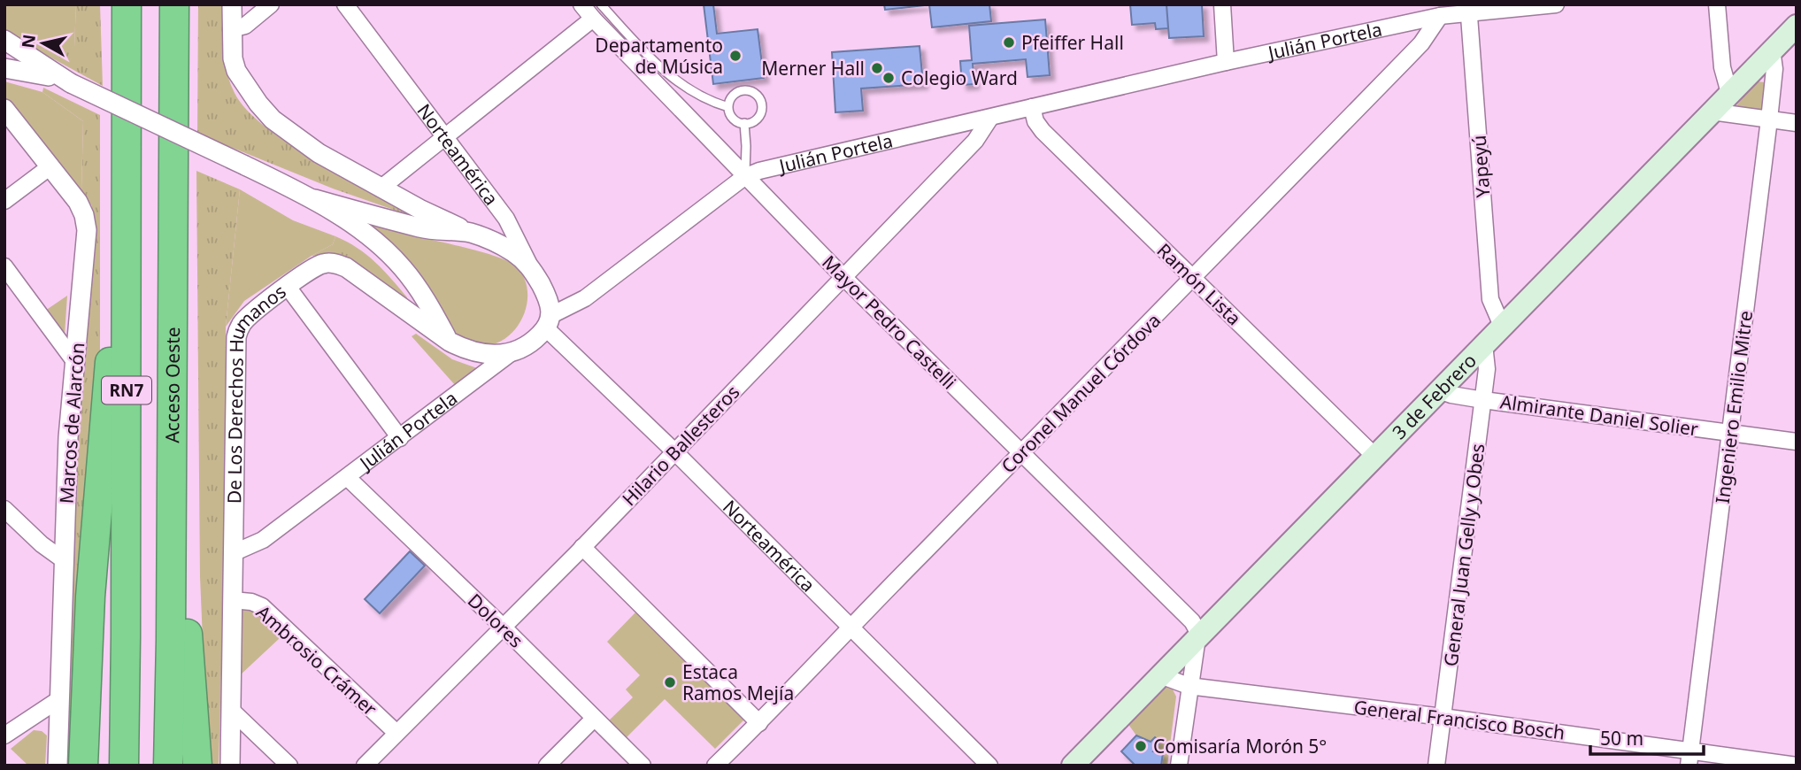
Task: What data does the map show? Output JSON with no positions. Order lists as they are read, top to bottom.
{
  "streets": {
    "highway": ["Acceso Oeste", "RN7"],
    "main road": ["3 de Febrero"],
    "street": [
      "Julián Portela",
      "Norteamérica",
      "Yapeyú",
      "Ramón Lista",
      "Mayor Pedro Castelli",
      "Coronel Manuel Córdova",
      "De Los Derechos Humanos",
      "Ingeniero Emilio Mitre",
      "Almirante Daniel Solier",
      "Marcos de Alarcón",
      "Hilario Ballesteros",
      "General Juan Gelly y Obes",
      "Dolores",
      "Ambrosio Crámer",
      "General Francisco Bosch"
    ]
  },
  "crossings": [
    ["Julián Portela", "Norteamérica"],
    ["Julián Portela", "Yapeyú"],
    ["Julián Portela", "Ramón Lista"],
    ["Julián Portela", "Mayor Pedro Castelli"],
    ["Julián Portela", "Coronel Manuel Córdova"],
    ["Julián Portela", "De Los Derechos Humanos"],
    ["Julián Portela", "Hilario Ballesteros"],
    ["Julián Portela", "Dolores"],
    ["Norteamérica", "Coronel Manuel Córdova"],
    ["Norteamérica", "Hilario Ballesteros"],
    ["Yapeyú", "3 de Febrero"],
    ["Ramón Lista", "Coronel Manuel Córdova"],
    ["Ramón Lista", "3 de Febrero"],
    ["Mayor Pedro Castelli", "Coronel Manuel Córdova"],
    ["Mayor Pedro Castelli", "3 de Febrero"],
    ["Mayor Pedro Castelli", "Hilario Ballesteros"],
    ["3 de Febrero", "Ingeniero Emilio Mitre"],
    ["3 de Febrero", "Almirante Daniel Solier"],
    ["3 de Febrero", "General Juan Gelly y Obes"],
    ["3 de Febrero", "General Francisco Bosch"],
    ["De Los Derechos Humanos", "Ambrosio Crámer"],
    ["Ingeniero Emilio Mitre", "Almirante Daniel Solier"],
    ["Ingeniero Emilio Mitre", "General Francisco Bosch"],
    ["Almirante Daniel Solier", "General Juan Gelly y Obes"],
    ["Hilario Ballesteros", "Dolores"],
    ["Hilario Ballesteros", "Ambrosio Crámer"],
    ["General Juan Gelly y Obes", "General Francisco Bosch"]
  ],
  "places": [
    "Pfeiffer Hall",
    "Departamento de Música",
    "Merner Hall",
    "Colegio Ward",
    "Estaca Ramos Mejía",
    "Comisaría Morón 5°"
  ],
  "scale_bar": "50 m",
  "north": "left"
}
